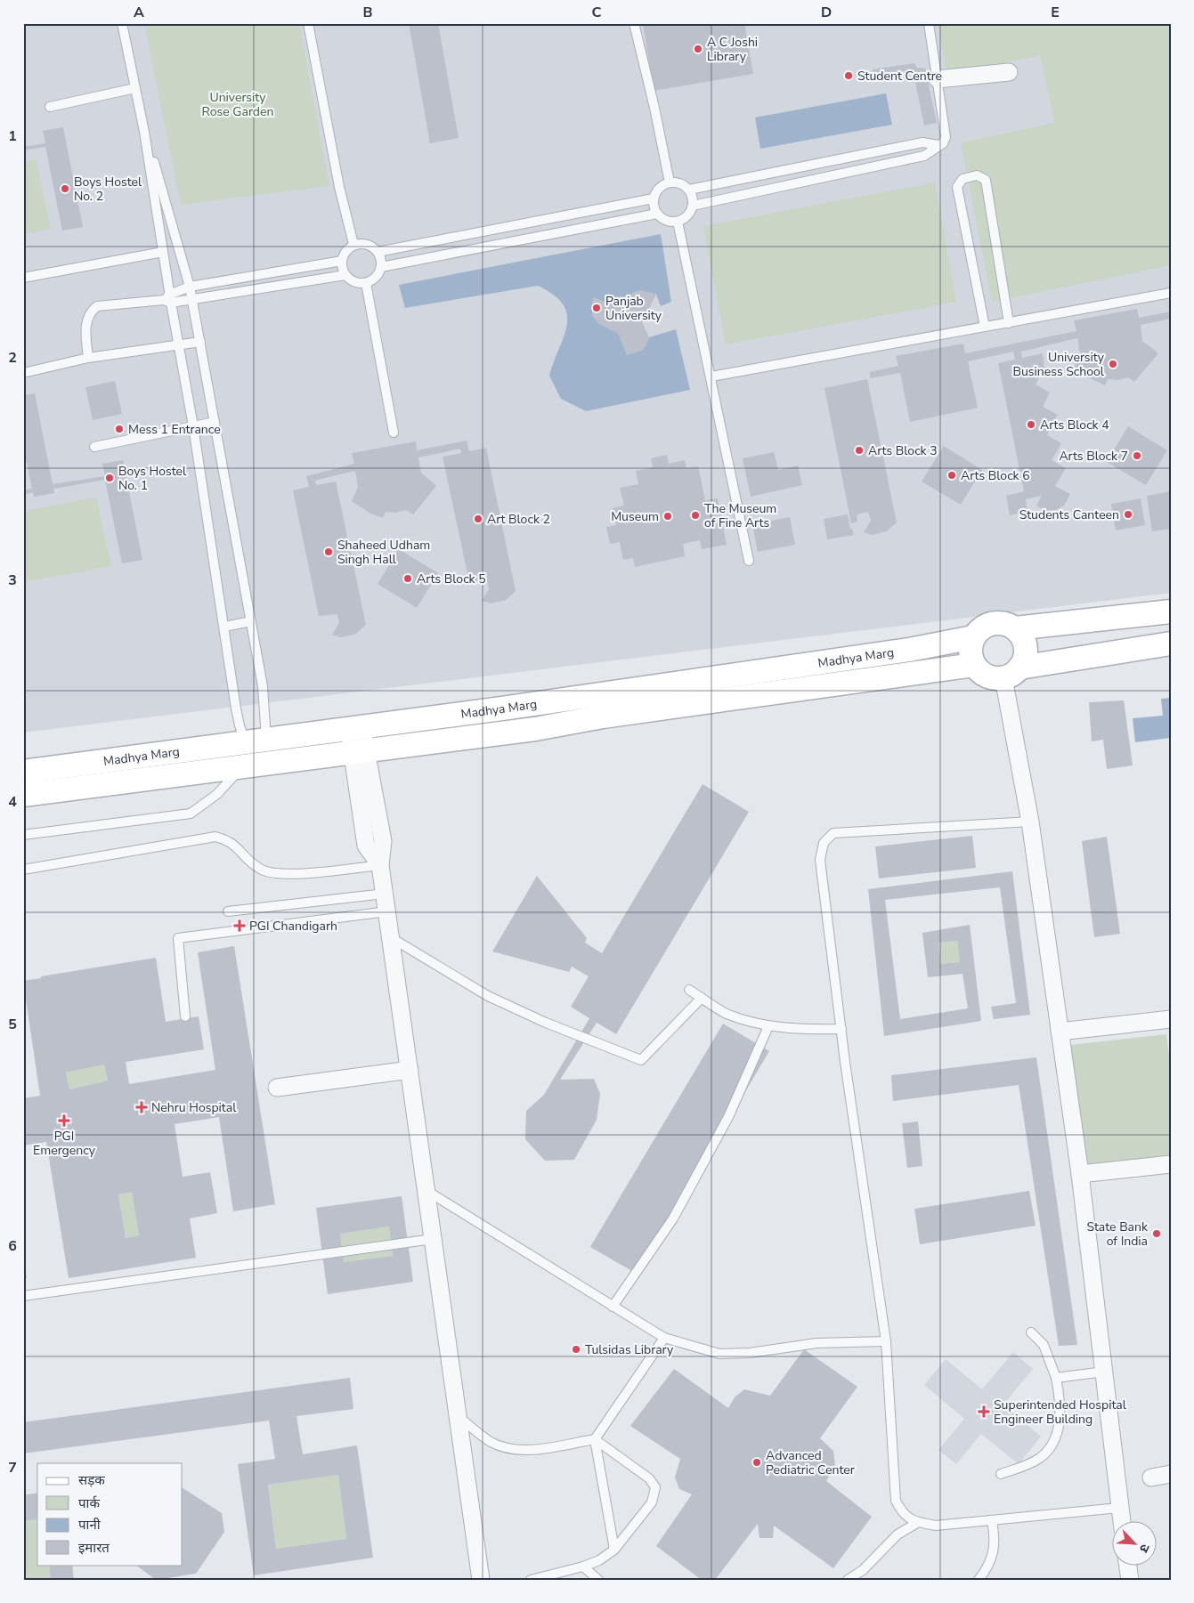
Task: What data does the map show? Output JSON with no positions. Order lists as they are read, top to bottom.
{
  "streets": {
    "main road": ["Madhya Marg"]
  },
  "parks": ["University Rose Garden"],
  "places": {
    "other": [
      "A C Joshi Library",
      "Student Centre",
      "Boys Hostel No. 2",
      "Panjab University",
      "University Business School",
      "Arts Block 4",
      "Mess 1 Entrance",
      "Arts Block 3",
      "Arts Block 7",
      "Arts Block 6",
      "Boys Hostel No. 1",
      "Students Canteen",
      "The Museum of Fine Arts",
      "Museum",
      "Art Block 2",
      "Shaheed Udham Singh Hall",
      "Arts Block 5",
      "State Bank of India",
      "Tulsidas Library",
      "Advanced Pediatric Center"
    ],
    "health": [
      "PGI Chandigarh",
      "Nehru Hospital",
      "PGI Emergency",
      "Superintended Hospital Engineer Building"
    ]
  },
  "legend": [
    "सड़क",
    "पार्क",
    "पानी",
    "इमारत"
  ],
  "north": "bottom right",
  "grid": {
    "columns": [
      "A",
      "B",
      "C",
      "D",
      "E"
    ],
    "rows": [
      "1",
      "2",
      "3",
      "4",
      "5",
      "6",
      "7"
    ]
  }
}
